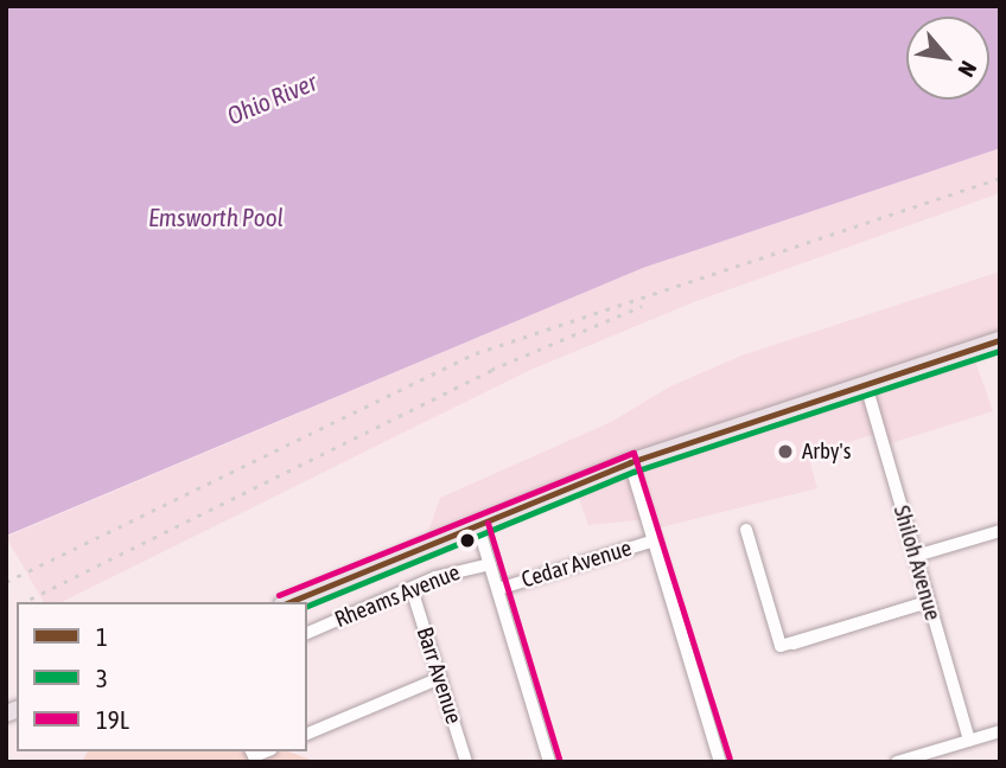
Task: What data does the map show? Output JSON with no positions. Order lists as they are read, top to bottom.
{
  "streets": {
    "street": [
      "Shiloh Avenue",
      "Cedar Avenue",
      "Rheams Avenue",
      "Barr Avenue"
    ]
  },
  "crossings": [
    ["Rheams Avenue", "Barr Avenue"]
  ],
  "water": ["Ohio River", "Emsworth Pool"],
  "places": ["Arby's"],
  "lines": ["transit line 1", "transit line 3", "transit line 19L"],
  "legend": ["1", "3", "19L"],
  "north": "bottom right"
}
